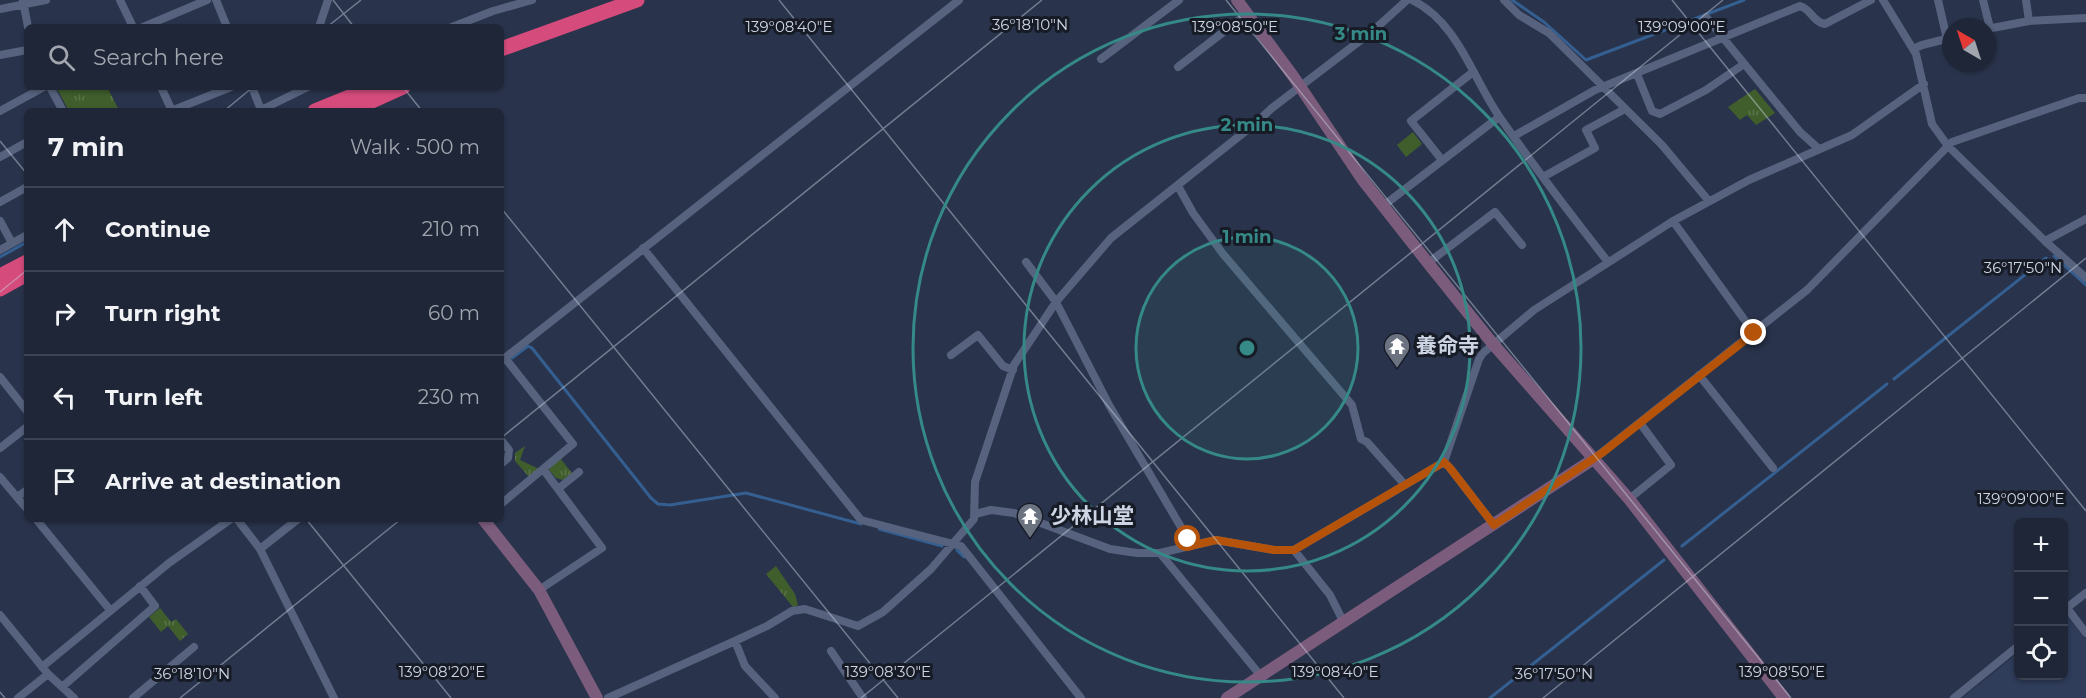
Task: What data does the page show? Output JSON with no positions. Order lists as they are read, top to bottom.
{
  "places": {
    "temple": ["養命寺", "少林山堂"]
  },
  "north": "top left",
  "page": {
    "search": "Search here",
    "heading": ["7 min", "Walk · 500 m"],
    "list": [
      ["Continue", "210 m"],
      ["Turn right", "60 m"],
      ["Turn left", "230 m"],
      "Arrive at destination"
    ],
    "map_buttons": ["+", "−"]
  },
  "coordinates": [
    "36°18'10\"N",
    "139°09'00\"E",
    "139°08'40\"E",
    "139°08'50\"E",
    "36°17'50\"N",
    "139°08'20\"E",
    "139°08'30\"E"
  ],
  "rings": ["3 min", "2 min", "1 min"]
}
